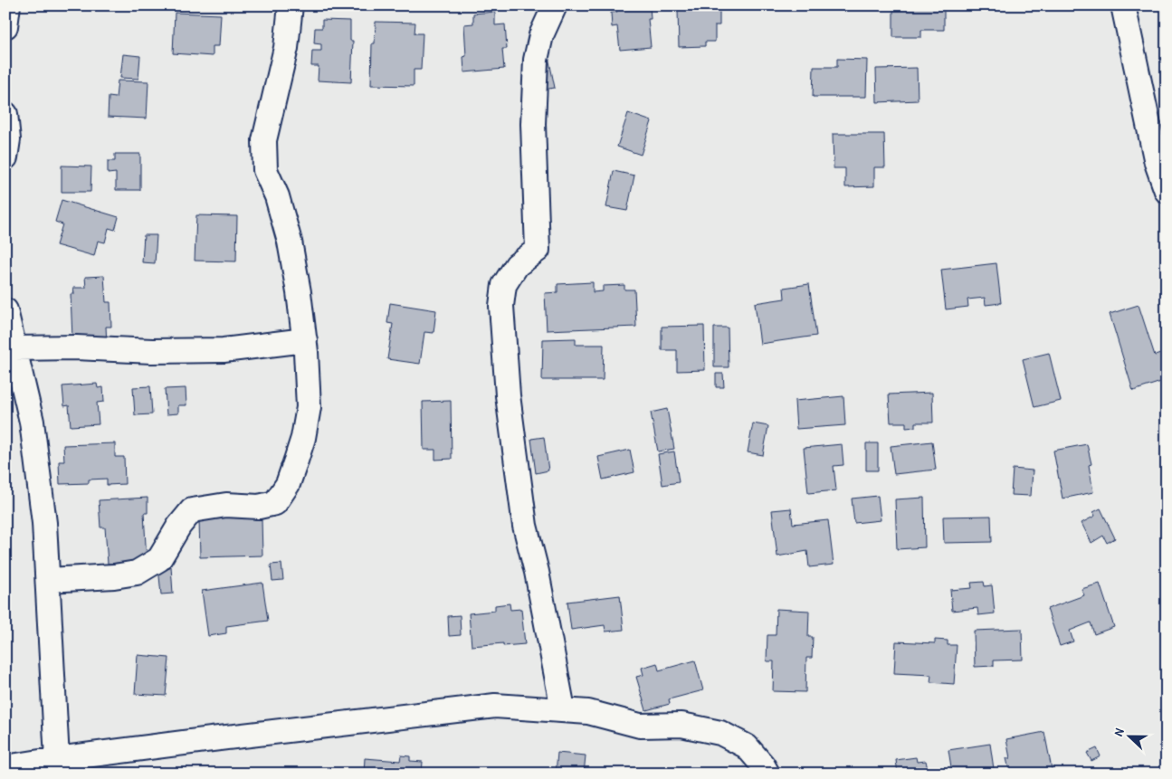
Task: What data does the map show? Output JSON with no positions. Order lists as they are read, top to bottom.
{
  "north": "left"
}
